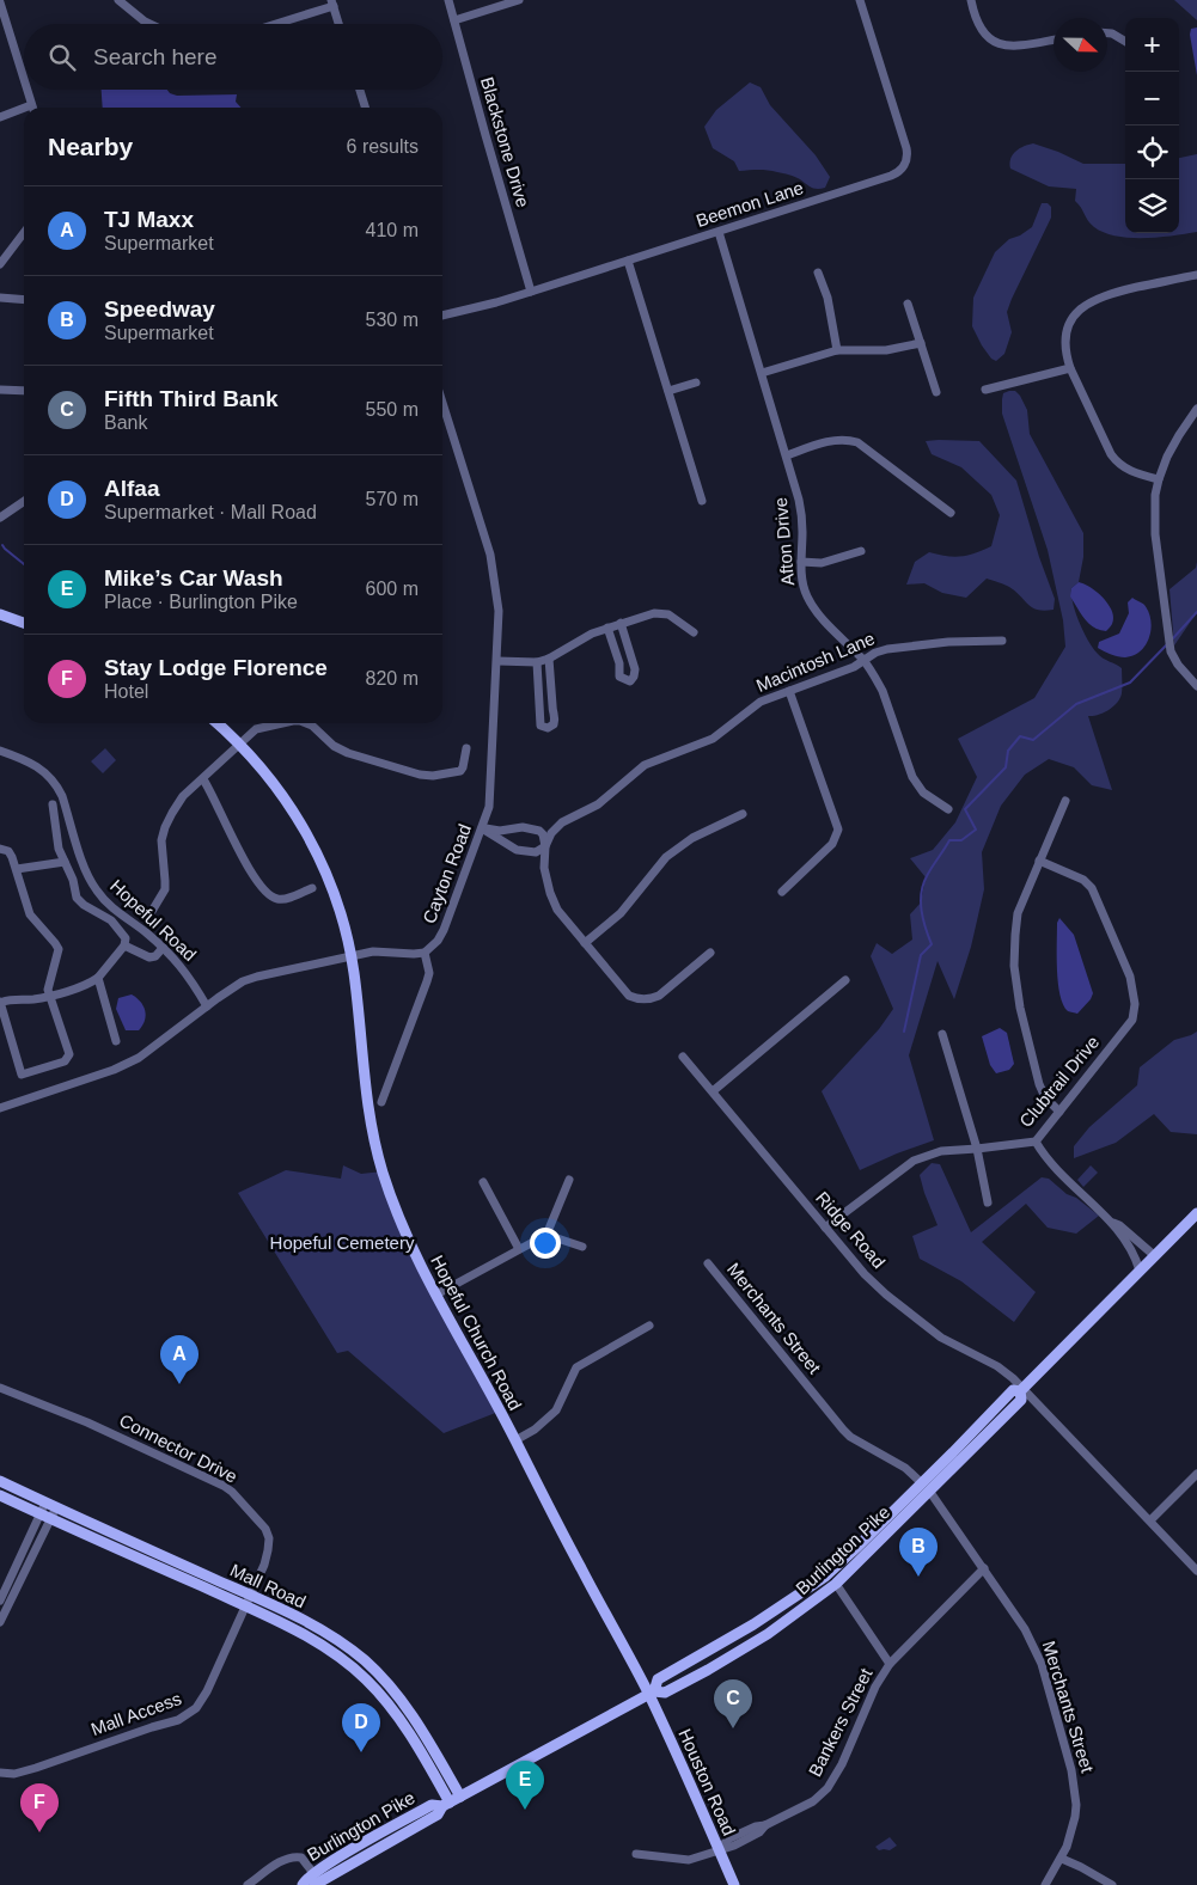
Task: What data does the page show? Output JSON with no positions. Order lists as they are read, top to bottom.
{
  "streets": {
    "main road": [
      "Hopeful Church Road",
      "Burlington Pike",
      "Mall Road",
      "Houston Road"
    ],
    "street": [
      "Blackstone Drive",
      "Beemon Lane",
      "Afton Drive",
      "Macintosh Lane",
      "Cayton Road",
      "Hopeful Road",
      "Clubtrail Drive",
      "Ridge Road",
      "Merchants Street",
      "Connector Drive",
      "Mall Access",
      "Bankers Street"
    ]
  },
  "crossings": [
    ["Blackstone Drive", "Beemon Lane"],
    ["Beemon Lane", "Afton Drive"],
    ["Afton Drive", "Macintosh Lane"],
    ["Clubtrail Drive", "Ridge Road"],
    ["Ridge Road", "Burlington Pike"],
    ["Merchants Street", "Burlington Pike"],
    ["Merchants Street", "Bankers Street"],
    ["Hopeful Church Road", "Burlington Pike"],
    ["Hopeful Church Road", "Houston Road"],
    ["Connector Drive", "Mall Road"],
    ["Connector Drive", "Mall Access"],
    ["Burlington Pike", "Mall Road"],
    ["Burlington Pike", "Houston Road"],
    ["Mall Road", "Mall Access"],
    ["Bankers Street", "Houston Road"]
  ],
  "parks": ["Hopeful Cemetery"],
  "north": "right",
  "page": {
    "map_buttons": ["+", "−"],
    "search": "Search here",
    "heading": ["Nearby", "6 results"],
    "list": [
      {
        "mark": "A",
        "name": "TJ Maxx",
        "note": "Supermarket",
        "value": "410 m"
      },
      {
        "mark": "B",
        "name": "Speedway",
        "note": "Supermarket",
        "value": "530 m"
      },
      {
        "mark": "C",
        "name": "Fifth Third Bank",
        "note": "Bank",
        "value": "550 m"
      },
      {
        "mark": "D",
        "name": "Alfaa",
        "note": "Supermarket · Mall Road",
        "value": "570 m"
      },
      {
        "mark": "E",
        "name": "Mike’s Car Wash",
        "note": "Place · Burlington Pike",
        "value": "600 m"
      },
      {
        "mark": "F",
        "name": "Stay Lodge Florence",
        "note": "Hotel",
        "value": "820 m"
      }
    ],
    "pins": [
      "A",
      "B",
      "C",
      "D",
      "E",
      "F"
    ]
  }
}
